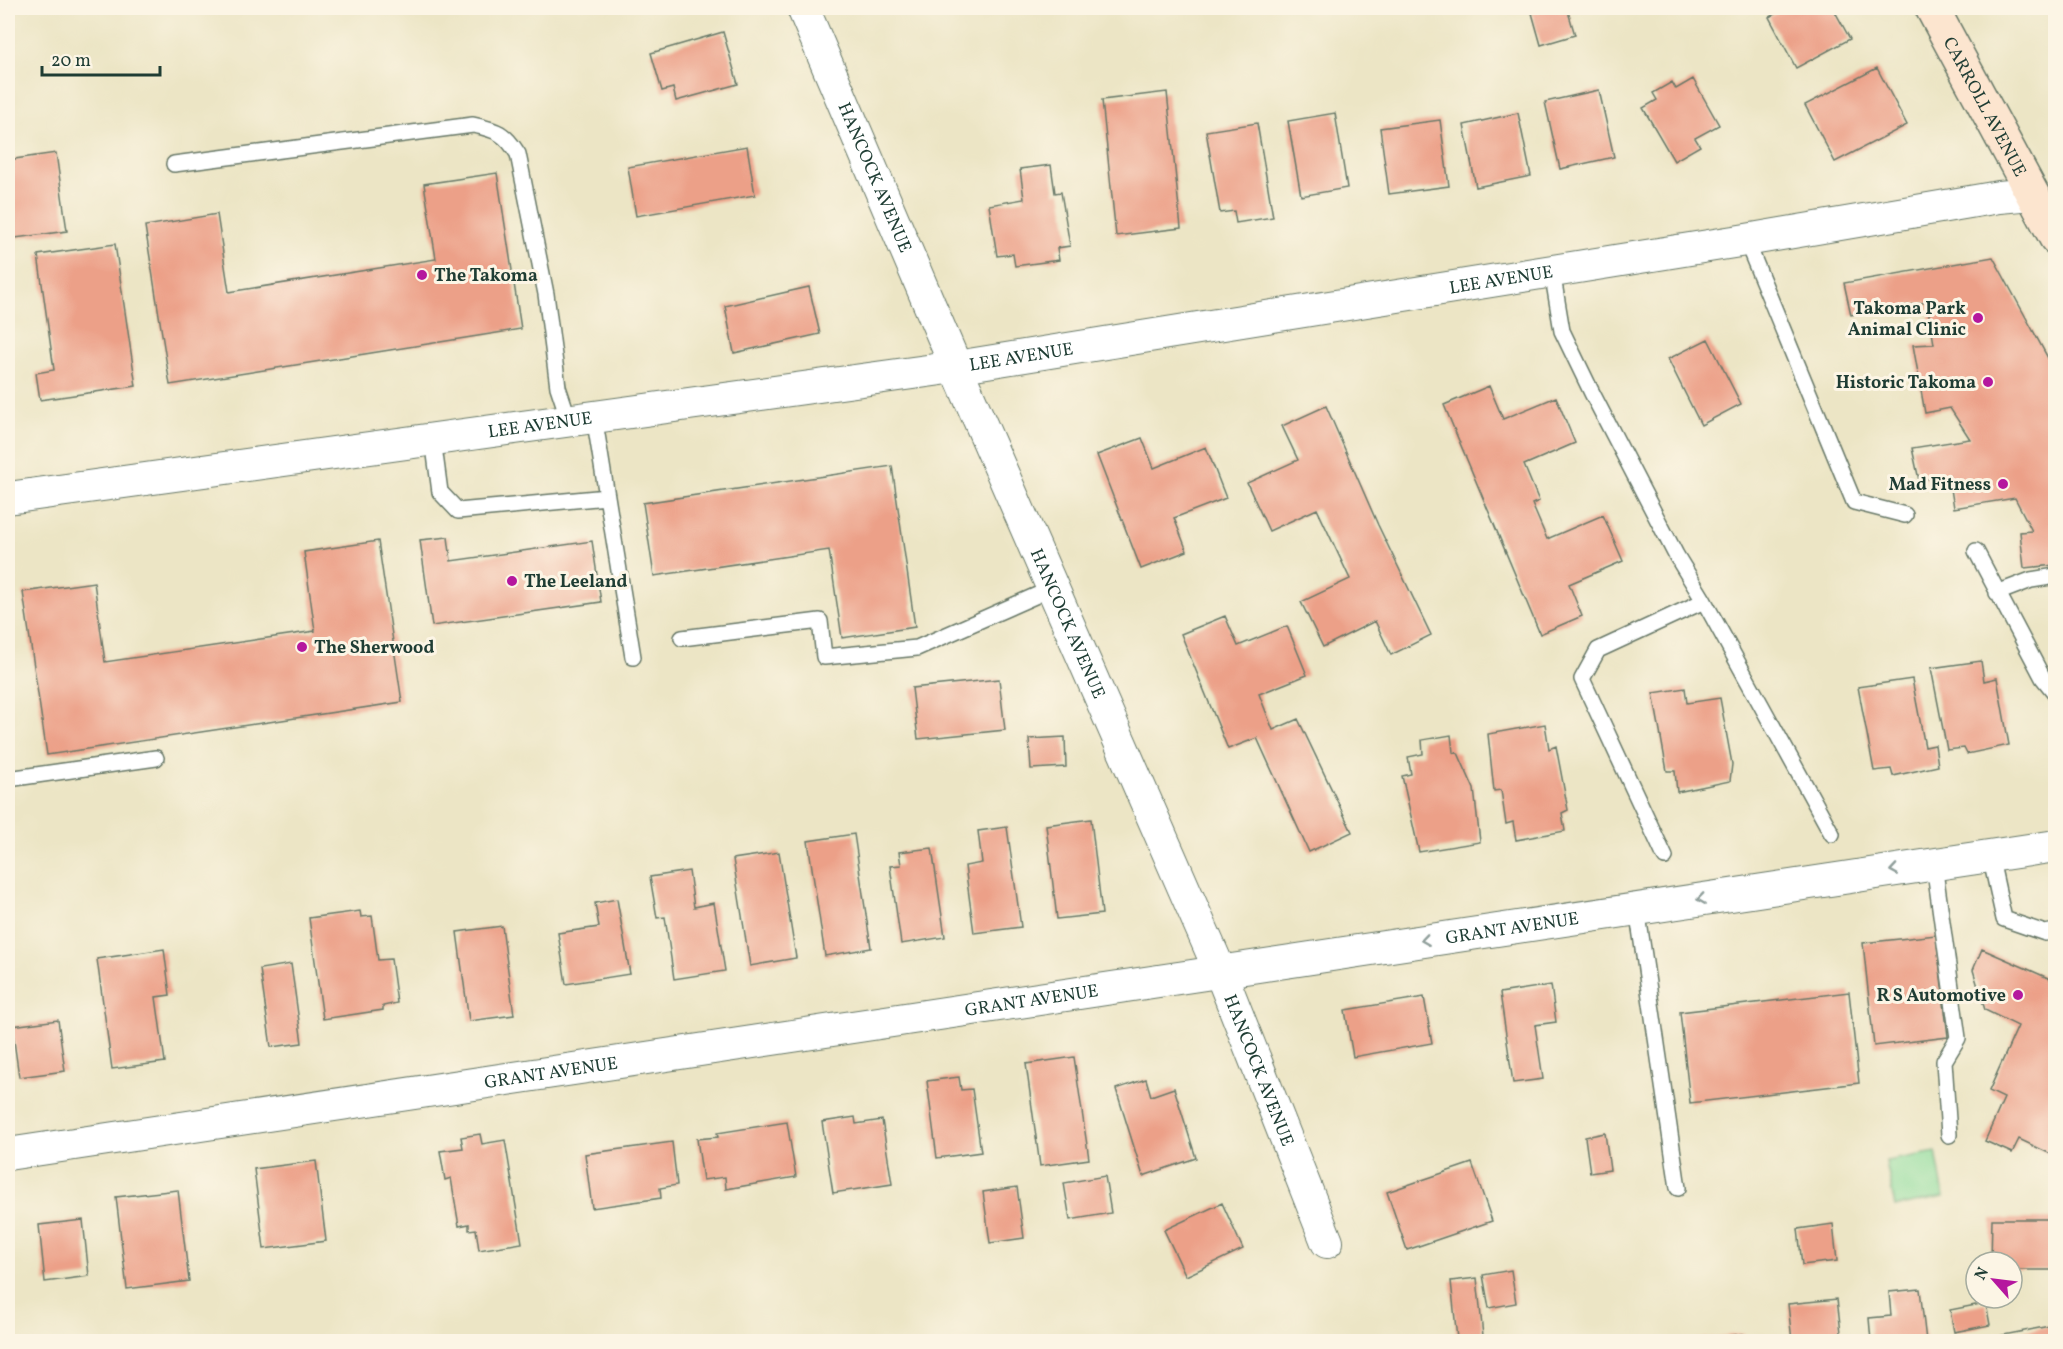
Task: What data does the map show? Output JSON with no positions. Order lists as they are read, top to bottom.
{
  "streets": {
    "main road": ["CARROLL AVENUE"],
    "street": ["HANCOCK AVENUE", "LEE AVENUE", "GRANT AVENUE"]
  },
  "crossings": [
    ["CARROLL AVENUE", "LEE AVENUE"],
    ["HANCOCK AVENUE", "LEE AVENUE"],
    ["HANCOCK AVENUE", "GRANT AVENUE"]
  ],
  "places": [
    "The Takoma",
    "Takoma Park Animal Clinic",
    "Historic Takoma",
    "Mad Fitness",
    "The Leeland",
    "The Sherwood",
    "R S Automotive"
  ],
  "scale_bar": "20 m",
  "north": "top left"
}
